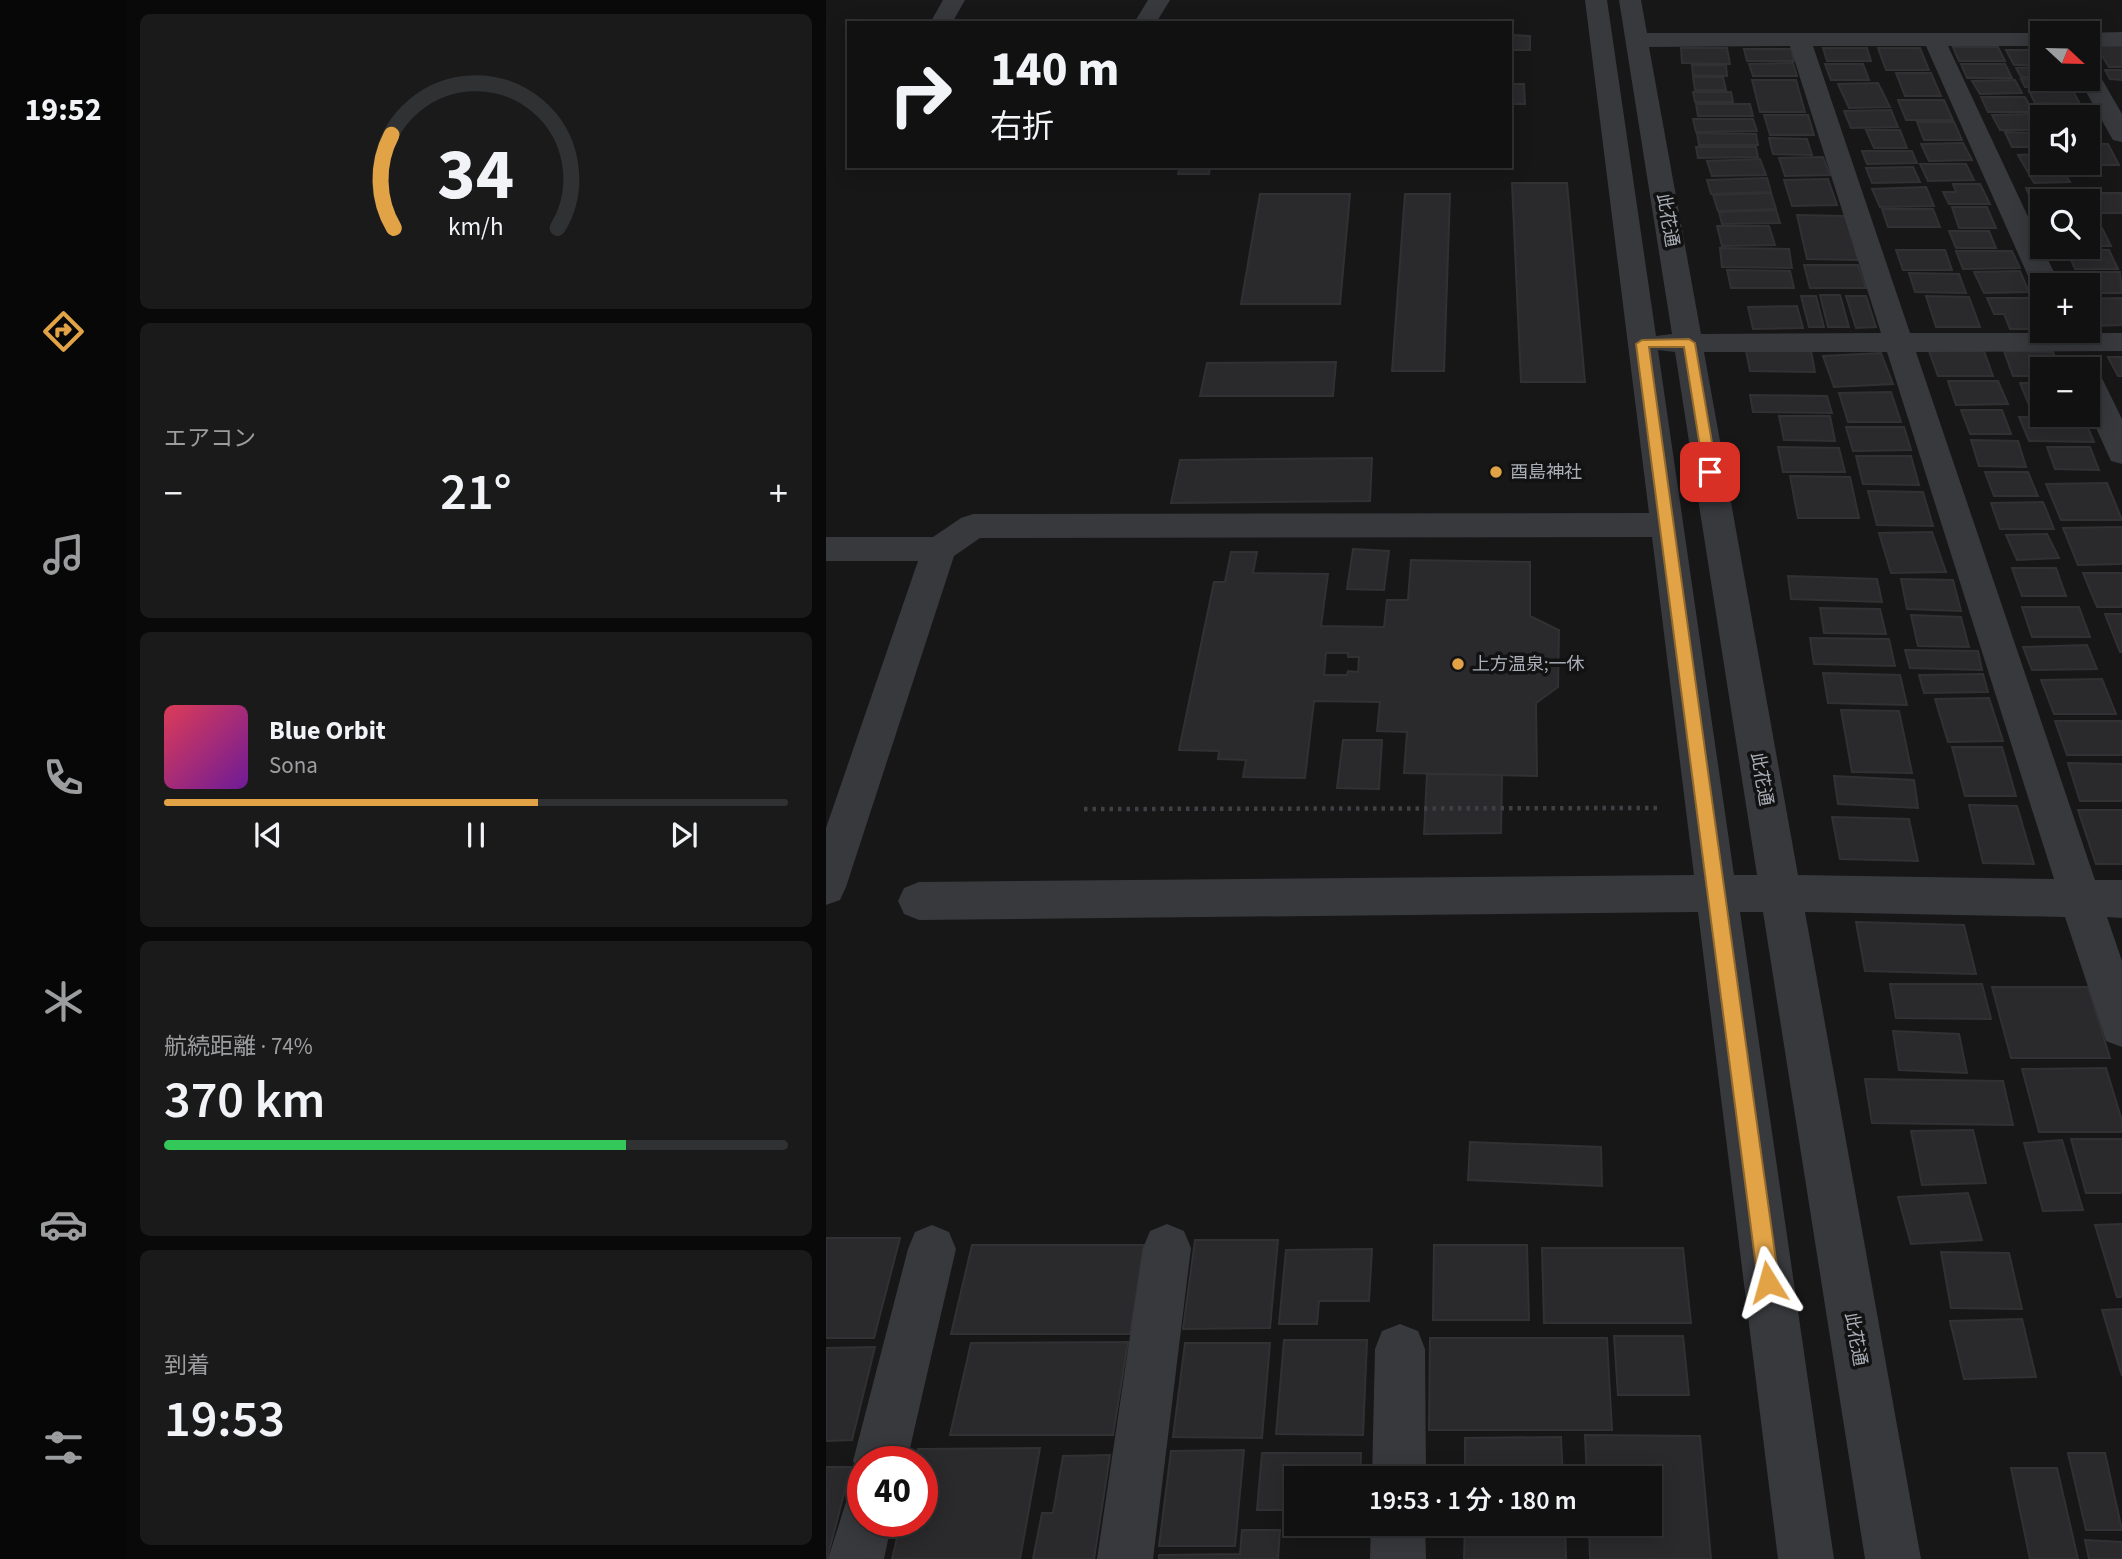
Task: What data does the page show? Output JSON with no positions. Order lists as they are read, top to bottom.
{
  "streets": {
    "street": ["此花通"]
  },
  "places": ["酉島神社", "上方温泉;一休"],
  "north": "right",
  "page": {
    "tabs": "19:52",
    "map_buttons": ["+", "−"],
    "turn": ["140 m", "右折"],
    "tile": [
      "エアコン",
      ["航続距離 · 74%", "370 km"],
      ["到着", "19:53"]
    ],
    "heat": ["−", "21°", "+"],
    "song": ["Blue Orbit", "Sona"],
    "limit": "40",
    "trip": "19:53 · 1 分 · 180 m",
    "gauge": ["34", "km/h"]
  }
}
